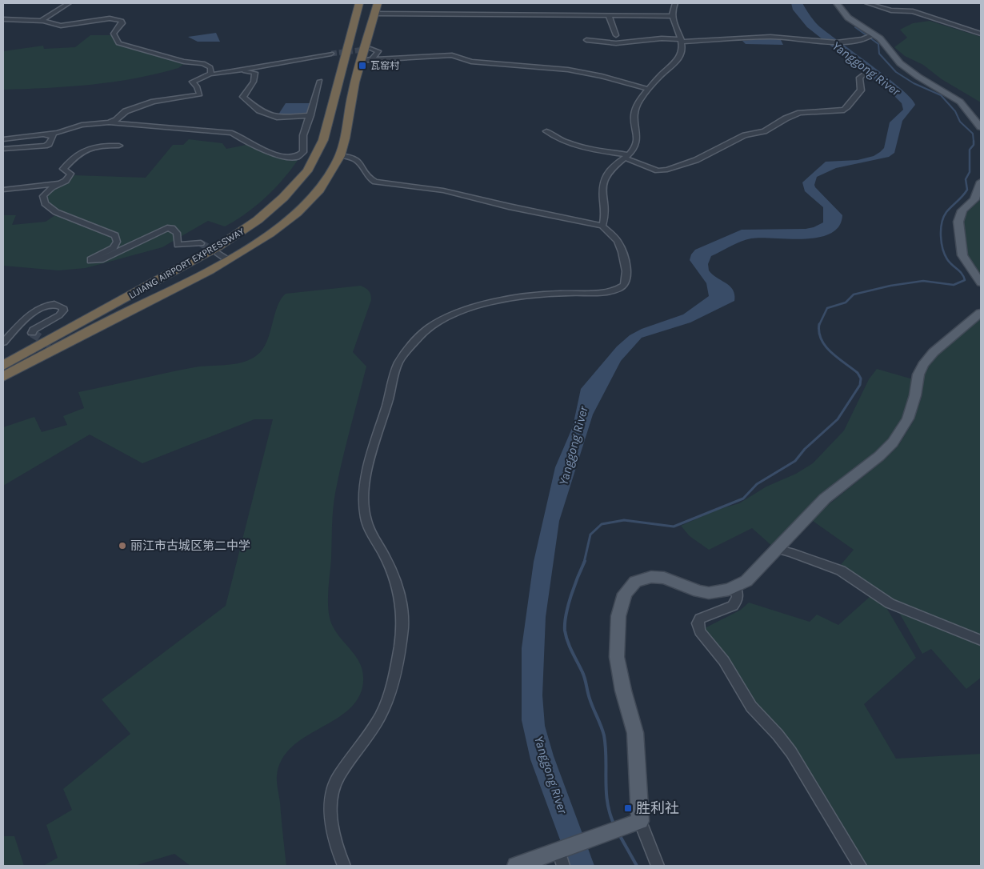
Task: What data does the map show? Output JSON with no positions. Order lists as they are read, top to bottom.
{
  "streets": {
    "highway": ["LIJIANG AIRPORT EXPRESSWAY"]
  },
  "water": ["Yanggong River"],
  "places": {
    "transit": ["瓦窑村", "胜利社"],
    "other": ["丽江市古城区第二中学"]
  }
}
